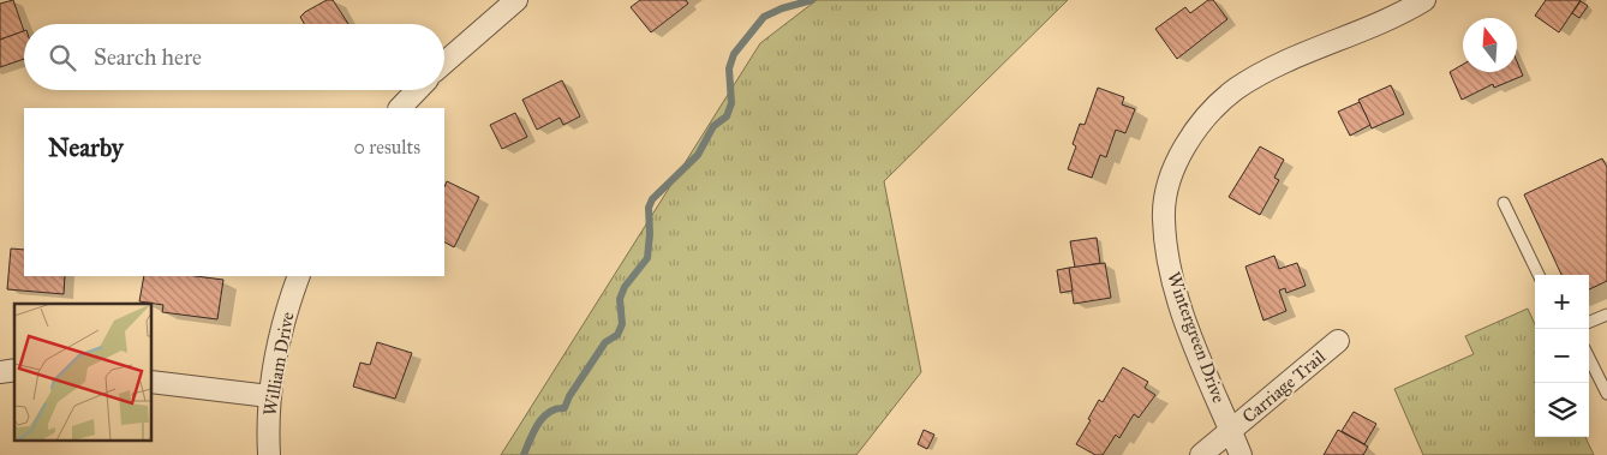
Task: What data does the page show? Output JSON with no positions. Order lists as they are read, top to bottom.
{
  "streets": {
    "street": ["Wintergreen Drive", "William Drive", "Carriage Trail"]
  },
  "crossings": [
    ["Wintergreen Drive", "Carriage Trail"]
  ],
  "north": "top",
  "page": {
    "search": "Search here",
    "heading": ["Nearby", "0 results"],
    "map_buttons": ["+", "−"]
  }
}
